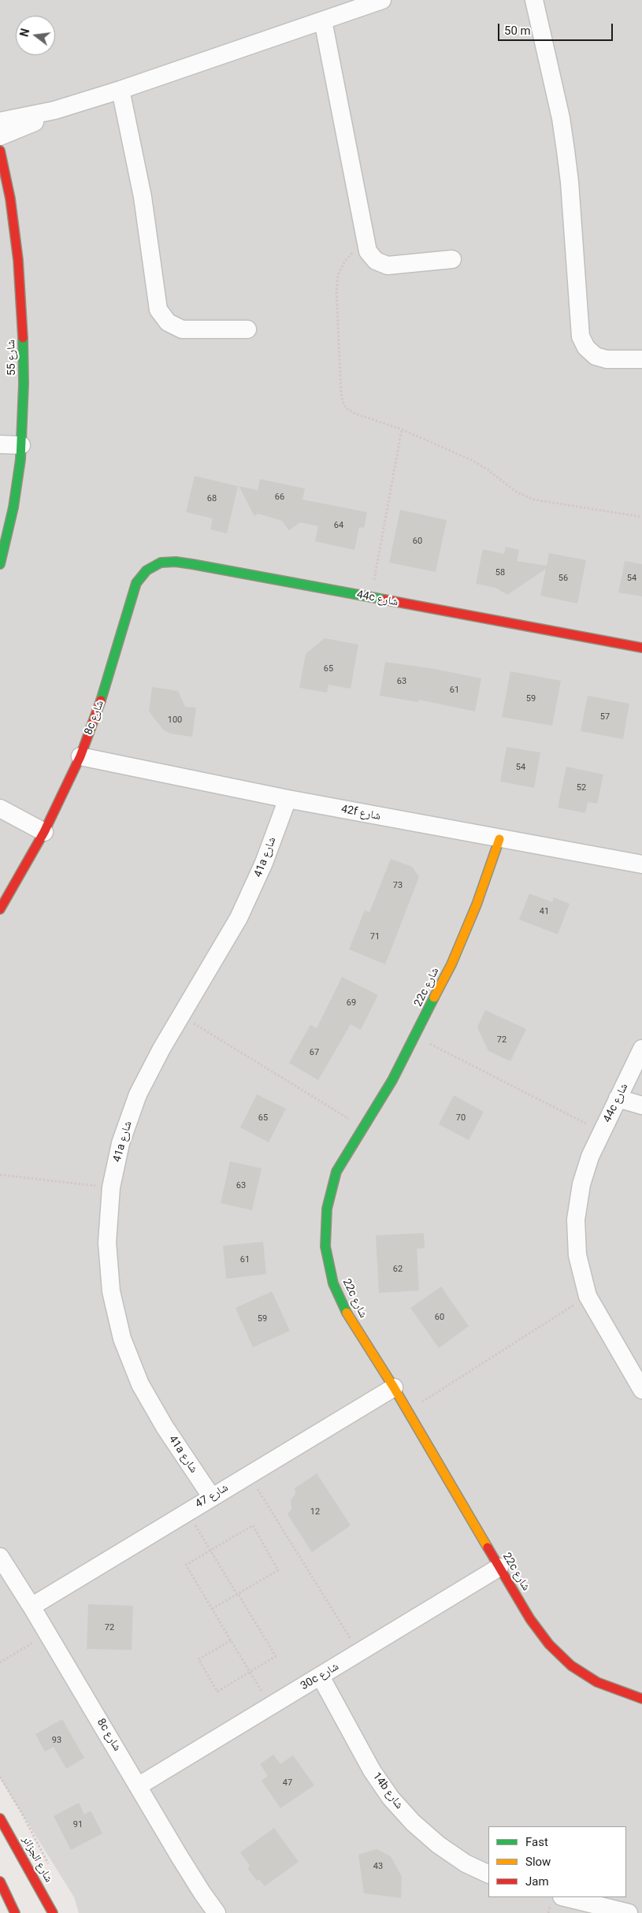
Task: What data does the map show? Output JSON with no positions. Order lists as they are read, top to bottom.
{
  "streets": {
    "street": [
      "شارع 55",
      "44c شارع",
      "8c شارع",
      "42f شارع",
      "41a شارع",
      "22c شارع",
      "شارع 47",
      "30c شارع",
      "14b شارع",
      "شارع الجزائر"
    ]
  },
  "crossings": [
    ["44c شارع", "8c شارع"],
    ["8c شارع", "42f شارع"],
    ["8c شارع", "شارع 47"],
    ["8c شارع", "30c شارع"],
    ["42f شارع", "41a شارع"],
    ["42f شارع", "22c شارع"],
    ["41a شارع", "شارع 47"],
    ["22c شارع", "شارع 47"],
    ["22c شارع", "30c شارع"],
    ["30c شارع", "14b شارع"]
  ],
  "house_numbers": [
    "66",
    "68",
    "64",
    "60",
    "58",
    "56",
    "54",
    "65",
    "63",
    "61",
    "59",
    "57",
    "100",
    "54",
    "52",
    "73",
    "41",
    "71",
    "69",
    "72",
    "67",
    "65",
    "70",
    "63",
    "61",
    "62",
    "60",
    "59",
    "12",
    "72",
    "93",
    "47",
    "91",
    "43"
  ],
  "legend": ["Fast", "Slow", "Jam"],
  "scale_bar": "50 m",
  "north": "left"
}
